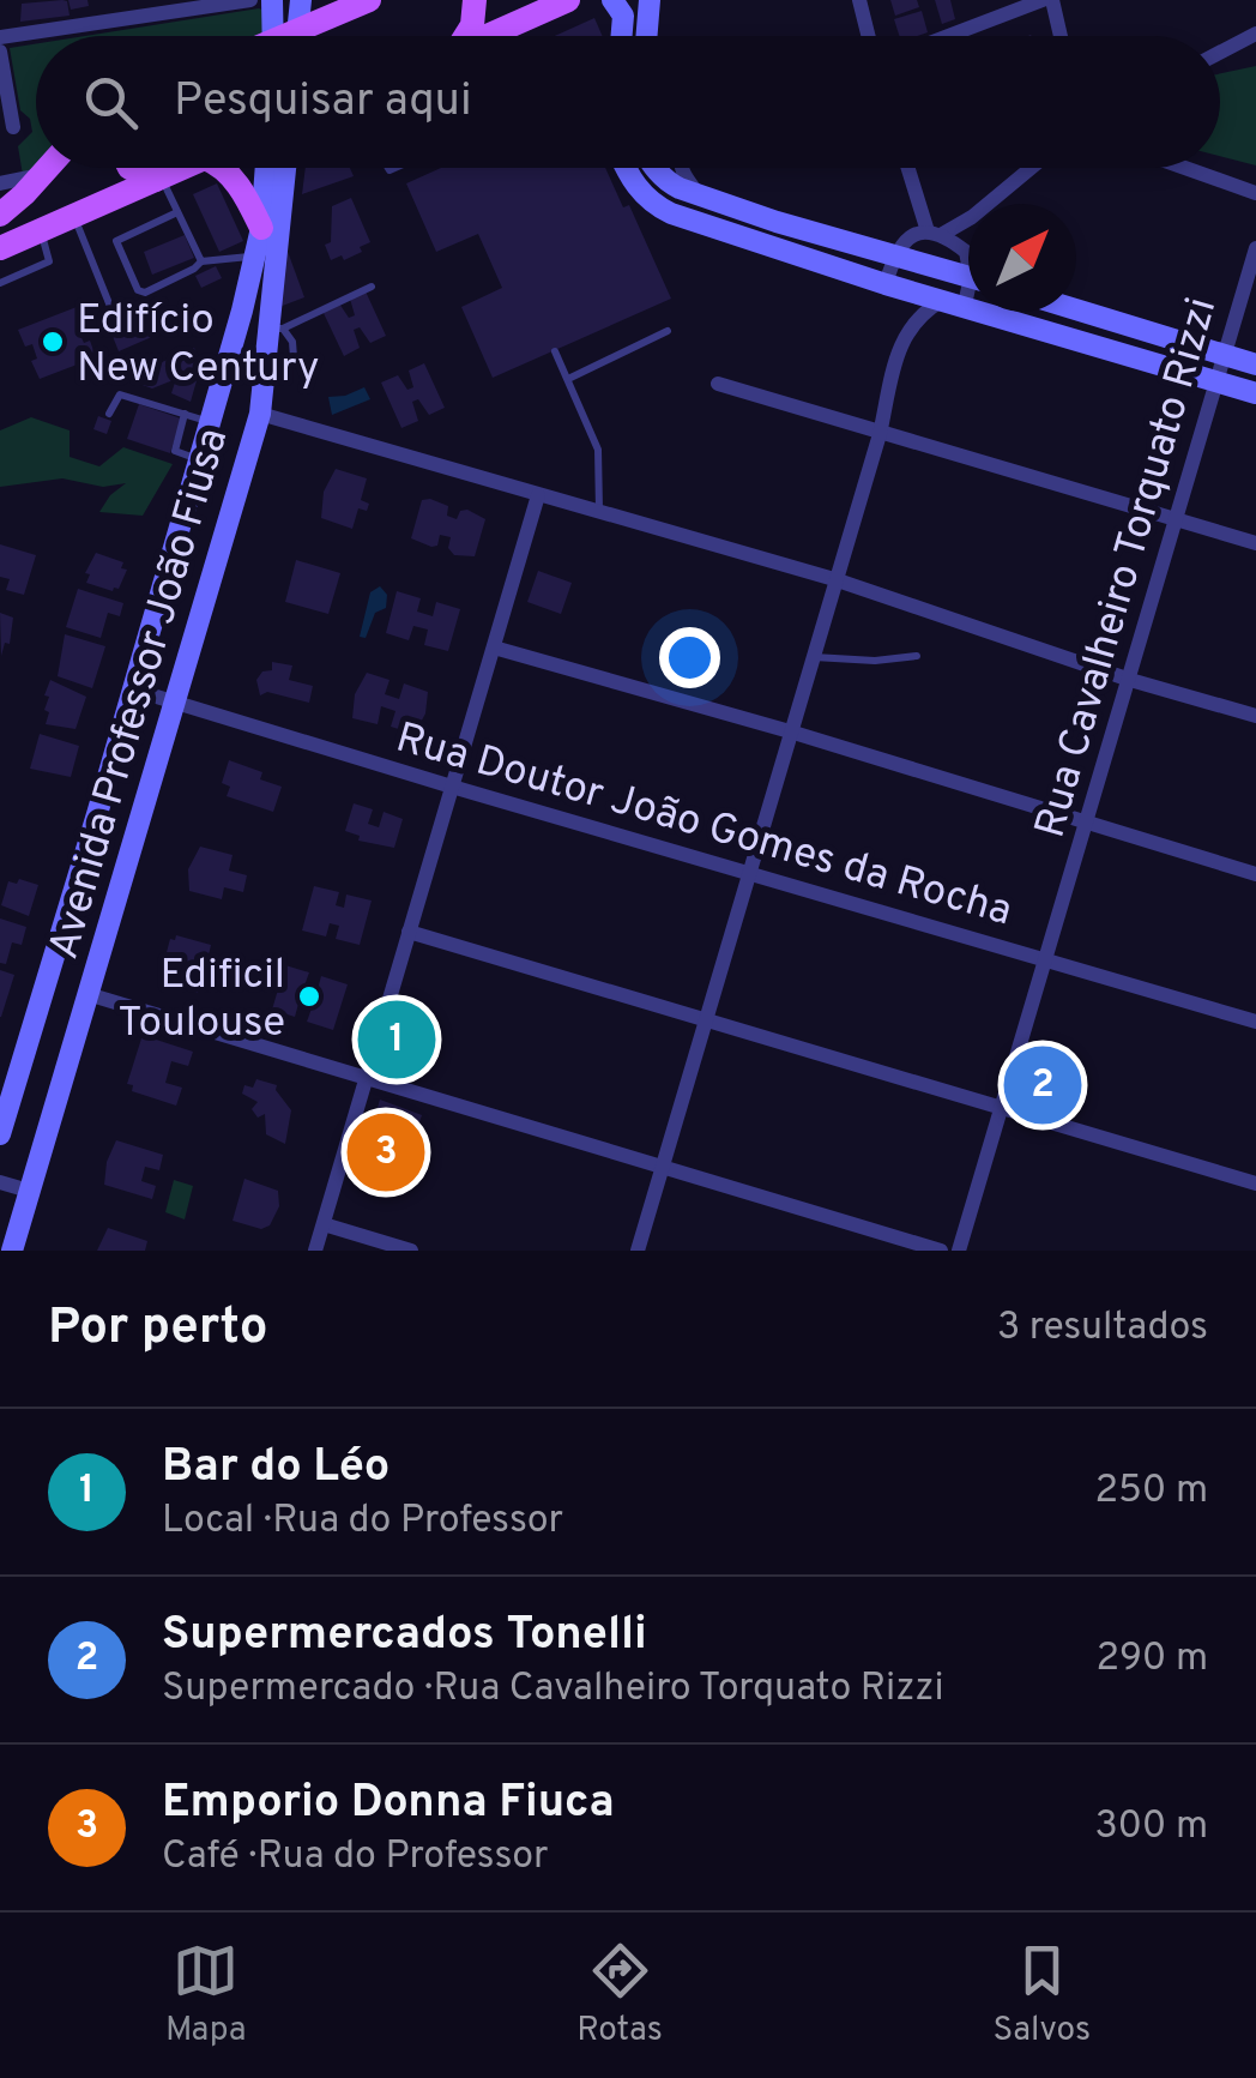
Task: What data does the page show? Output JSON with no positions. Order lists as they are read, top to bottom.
{
  "streets": {
    "main road": ["Avenida Professor João Fiusa"],
    "street": ["Rua Cavalheiro Torquato Rizzi", "Rua Doutor João Gomes da Rocha"]
  },
  "crossings": [
    ["Rua Cavalheiro Torquato Rizzi", "Rua Doutor João Gomes da Rocha"],
    ["Avenida Professor João Fiusa", "Rua Doutor João Gomes da Rocha"]
  ],
  "places": ["Edifício New Century", "Edificil Toulouse"],
  "north": "top right",
  "page": {
    "search": "Pesquisar aqui",
    "pins": ["1", "2", "3"],
    "heading": ["Por perto", "3 resultados"],
    "list": [
      {
        "mark": "1",
        "name": "Bar do Léo",
        "note": "Local · Rua do Professor",
        "value": "250 m"
      },
      {
        "mark": "2",
        "name": "Supermercados Tonelli",
        "note": "Supermercado · Rua Cavalheiro Torquato Rizzi",
        "value": "290 m"
      },
      {
        "mark": "3",
        "name": "Emporio Donna Fiuca",
        "note": "Café · Rua do Professor",
        "value": "300 m"
      }
    ],
    "nav": ["Mapa", "Rotas", "Salvos"]
  }
}
